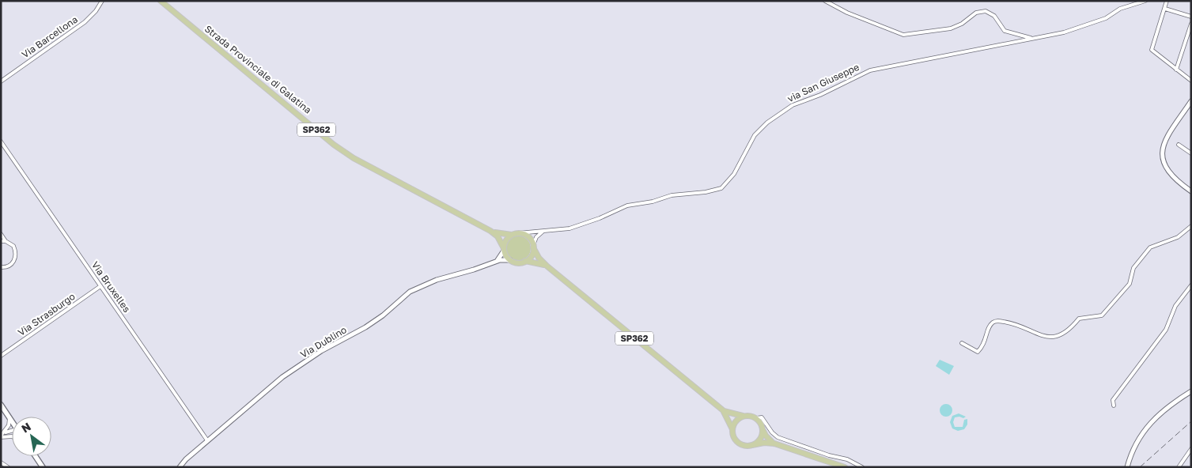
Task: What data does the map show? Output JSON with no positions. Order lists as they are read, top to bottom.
{
  "streets": {
    "main road": ["Strada Provinciale di Galatina", "SP362"],
    "street": [
      "Via Barcellona",
      "via San Giuseppe",
      "Via Bruxelles",
      "Via Strasburgo",
      "Via Dublino"
    ]
  },
  "crossings": [
    ["Strada Provinciale di Galatina", "via San Giuseppe"],
    ["Strada Provinciale di Galatina", "SP362"],
    ["Strada Provinciale di Galatina", "Via Dublino"],
    ["via San Giuseppe", "SP362"],
    ["via San Giuseppe", "Via Dublino"],
    ["SP362", "Via Dublino"],
    ["Via Bruxelles", "Via Strasburgo"],
    ["Via Bruxelles", "Via Dublino"]
  ],
  "north": "top left"
}
